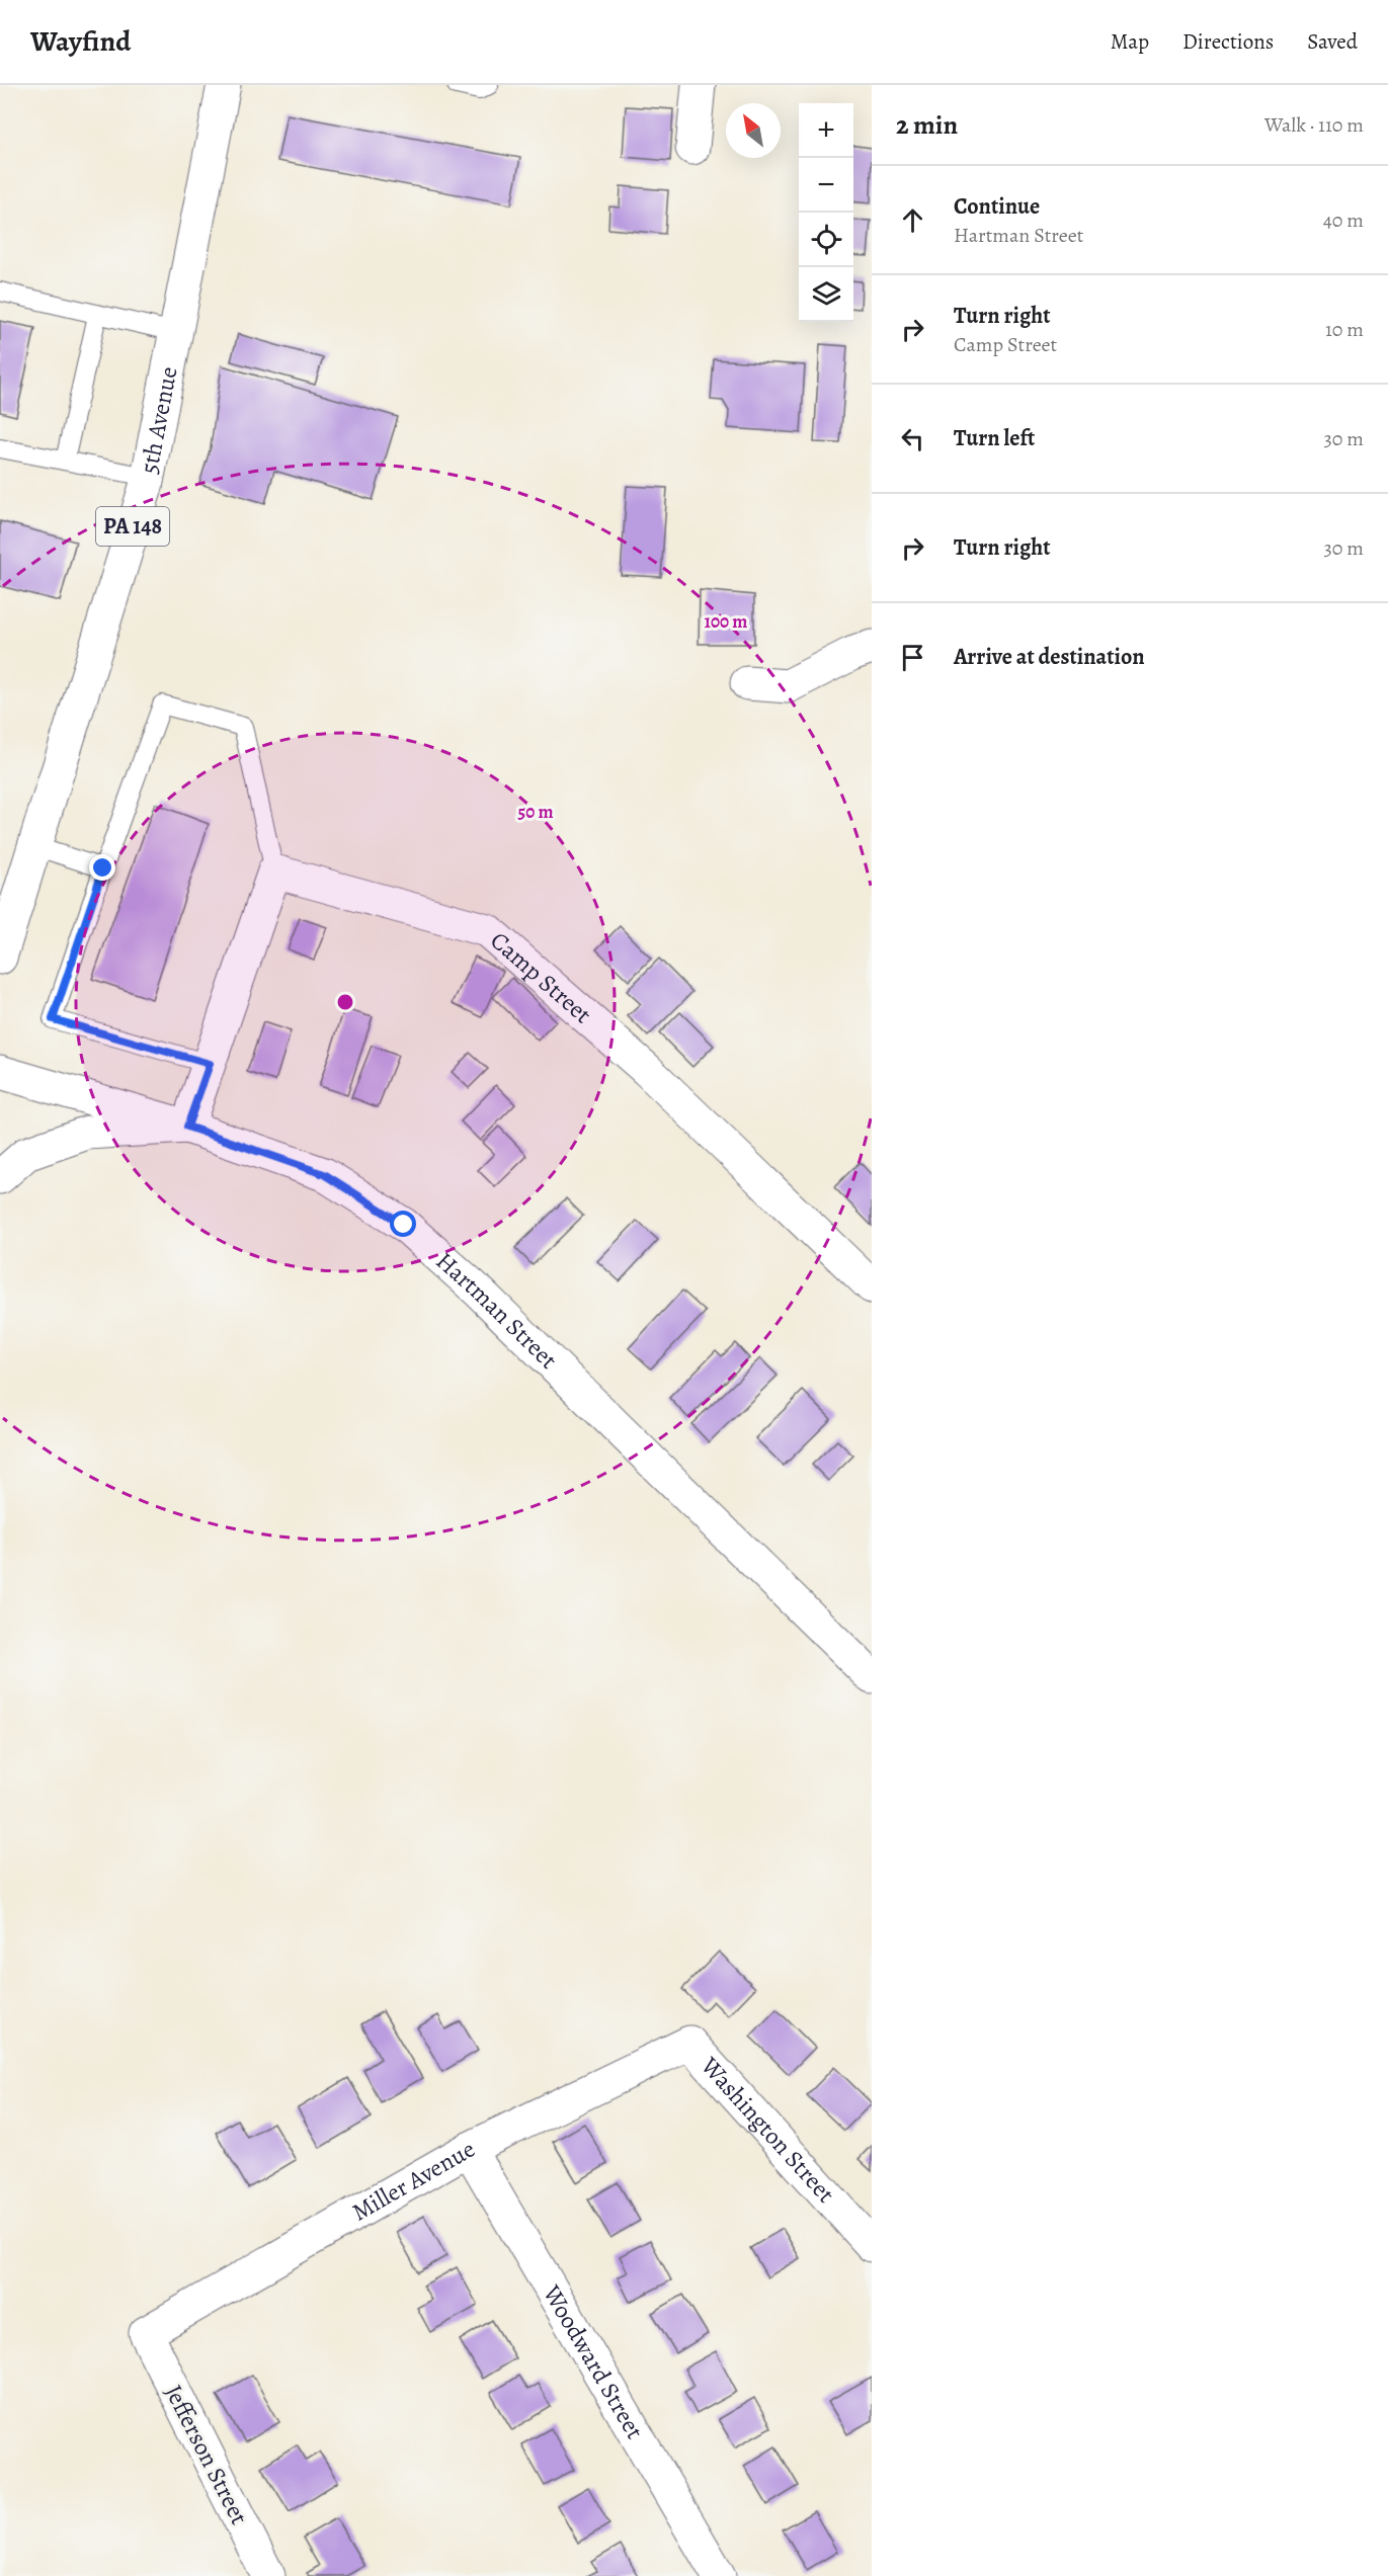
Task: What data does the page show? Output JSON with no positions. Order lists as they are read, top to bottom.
{
  "streets": {
    "street": [
      "5th Avenue",
      "PA 148",
      "Camp Street",
      "Hartman Street",
      "Washington Street",
      "Miller Avenue",
      "Woodward Street",
      "Jefferson Street"
    ]
  },
  "crossings": [
    ["Washington Street", "Miller Avenue"],
    ["Miller Avenue", "Woodward Street"],
    ["Miller Avenue", "Jefferson Street"]
  ],
  "north": "top left",
  "page": {
    "header": "Wayfind",
    "nav": ["Map", "Directions", "Saved"],
    "heading": ["2 min", "Walk · 110 m"],
    "map_buttons": ["+", "−"],
    "list": [
      ["Continue", "Hartman Street", "40 m"],
      ["Turn right", "Camp Street", "10 m"],
      ["Turn left", "30 m"],
      ["Turn right", "30 m"],
      "Arrive at destination"
    ]
  },
  "rings": ["100 m", "50 m"]
}
